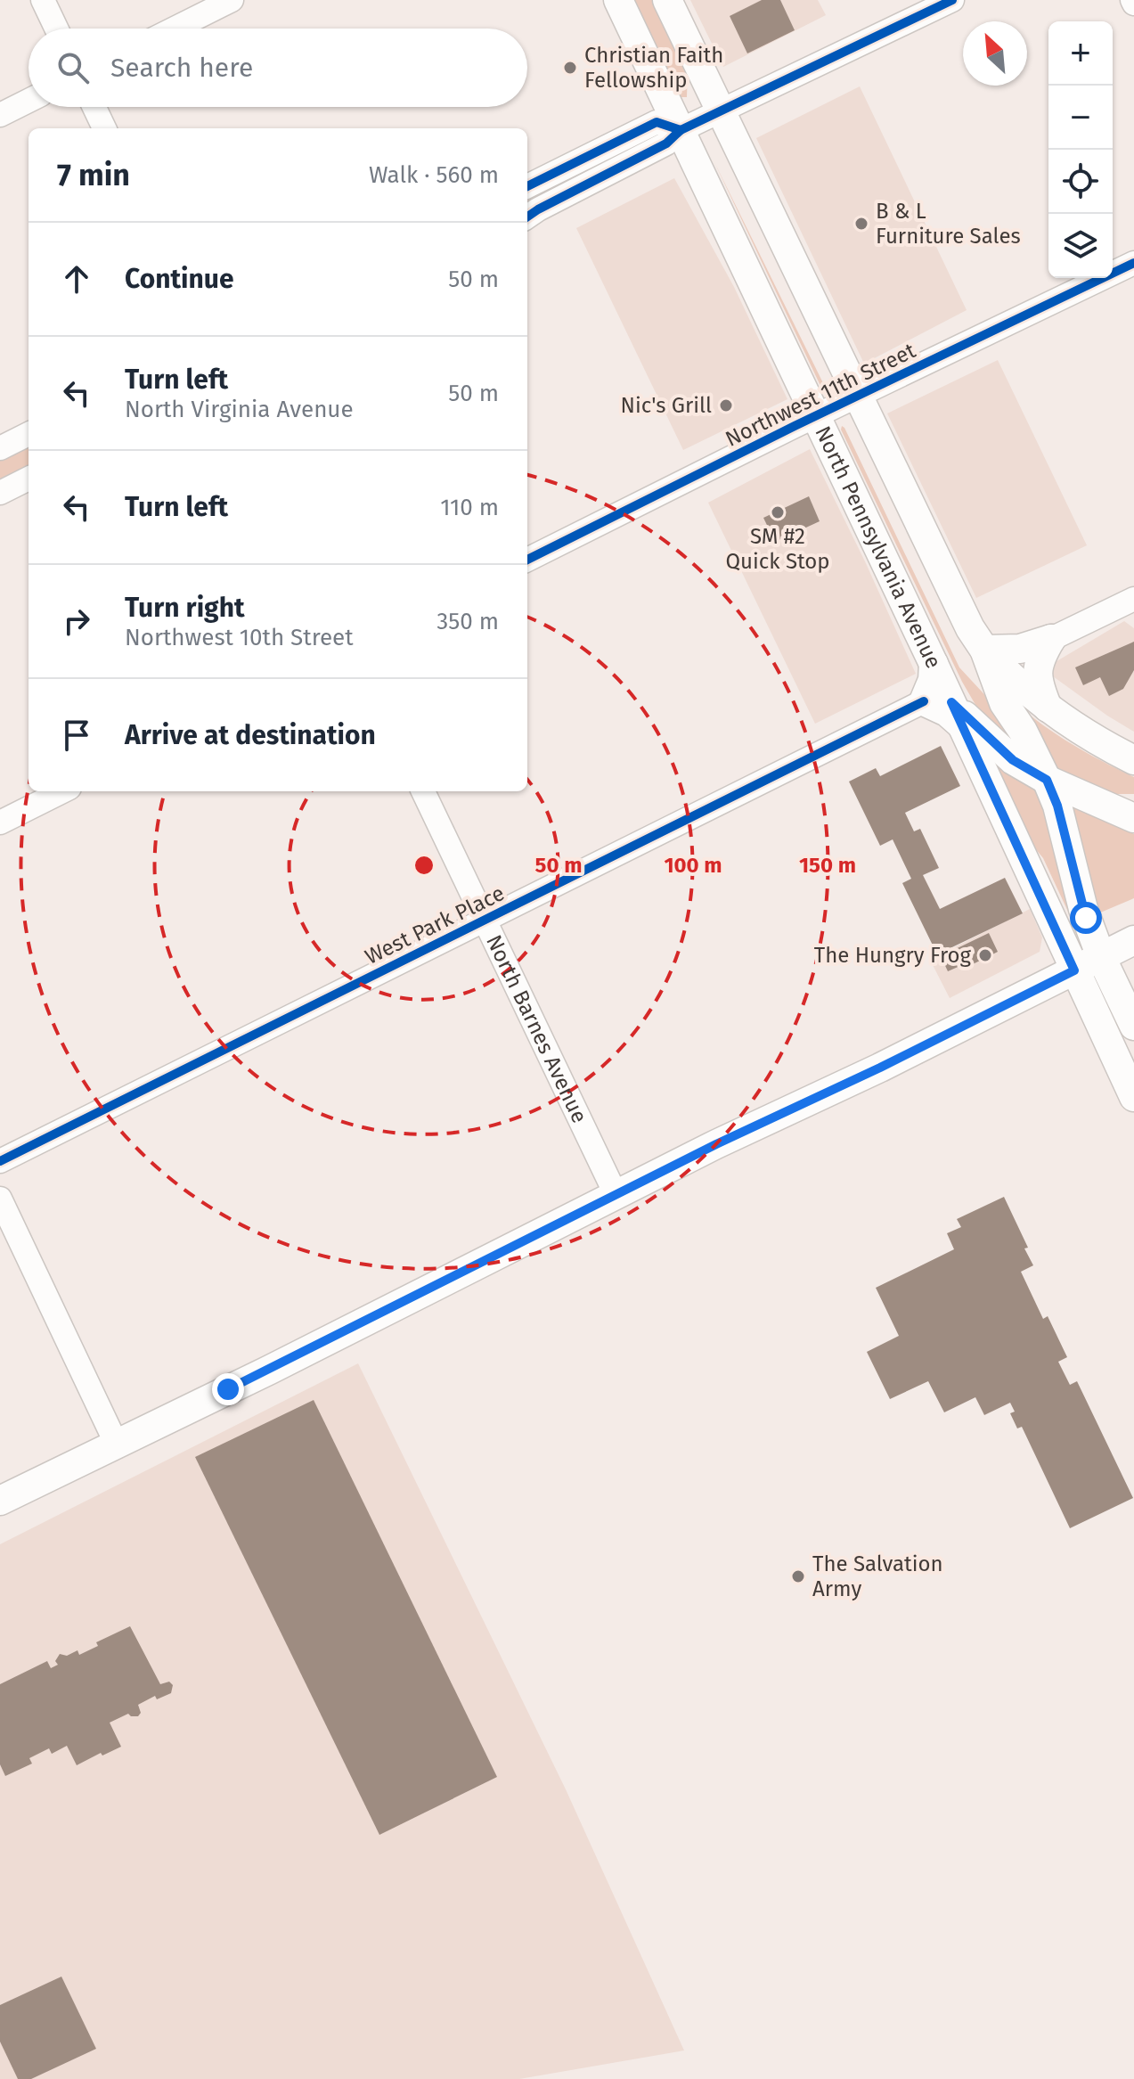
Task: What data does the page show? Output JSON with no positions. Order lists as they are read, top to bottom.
{
  "streets": {
    "main road": ["North Pennsylvania Avenue"],
    "street": ["Northwest 11th Street", "West Park Place", "North Barnes Avenue"]
  },
  "crossings": [
    ["Northwest 11th Street", "North Pennsylvania Avenue"],
    ["North Pennsylvania Avenue", "West Park Place"],
    ["West Park Place", "North Barnes Avenue"]
  ],
  "places": [
    "Christian Faith Fellowship",
    "B & L Furniture Sales",
    "Nic's Grill",
    "SM #2 Quick Stop",
    "The Hungry Frog",
    "The Salvation Army"
  ],
  "north": "top left",
  "page": {
    "map_buttons": ["+", "−"],
    "search": "Search here",
    "heading": ["7 min", "Walk · 560 m"],
    "list": [
      ["Continue", "50 m"],
      ["Turn left", "North Virginia Avenue", "50 m"],
      ["Turn left", "110 m"],
      ["Turn right", "Northwest 10th Street", "350 m"],
      "Arrive at destination"
    ]
  },
  "rings": ["50 m", "100 m", "150 m"]
}
